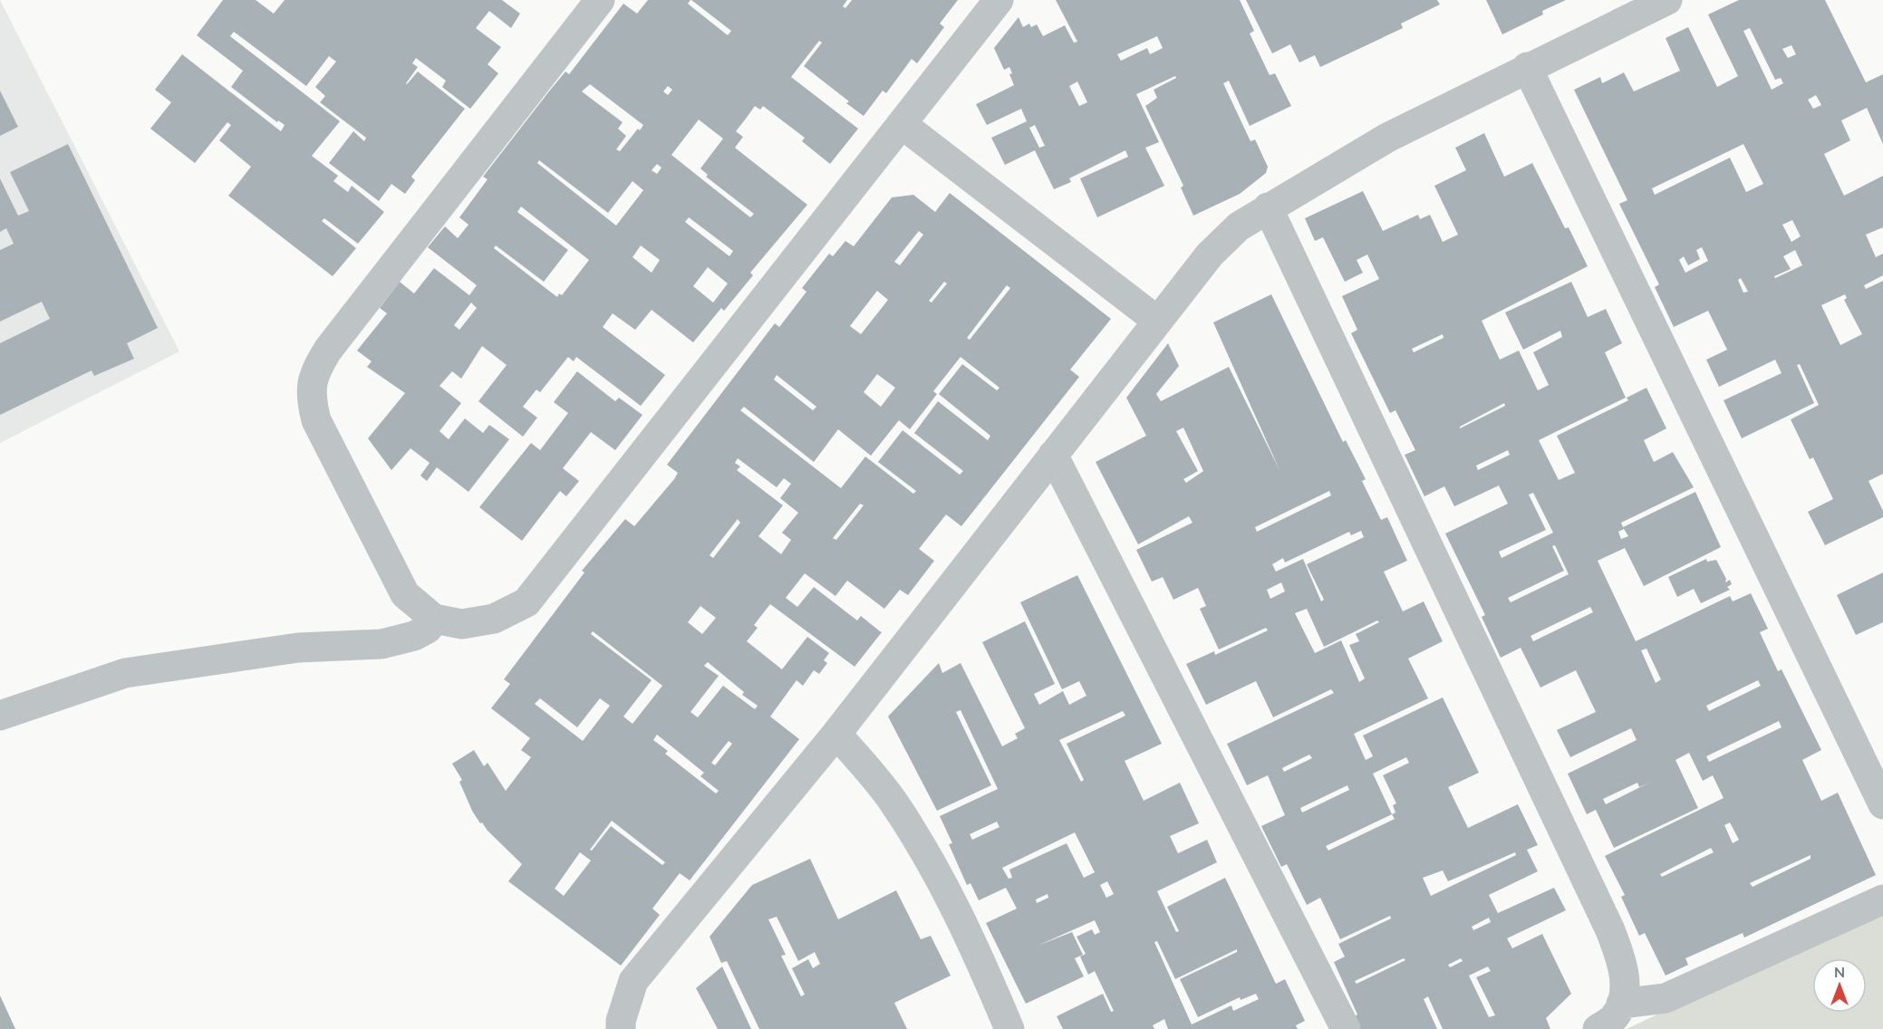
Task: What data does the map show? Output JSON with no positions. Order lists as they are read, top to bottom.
{
  "north": "top"
}
